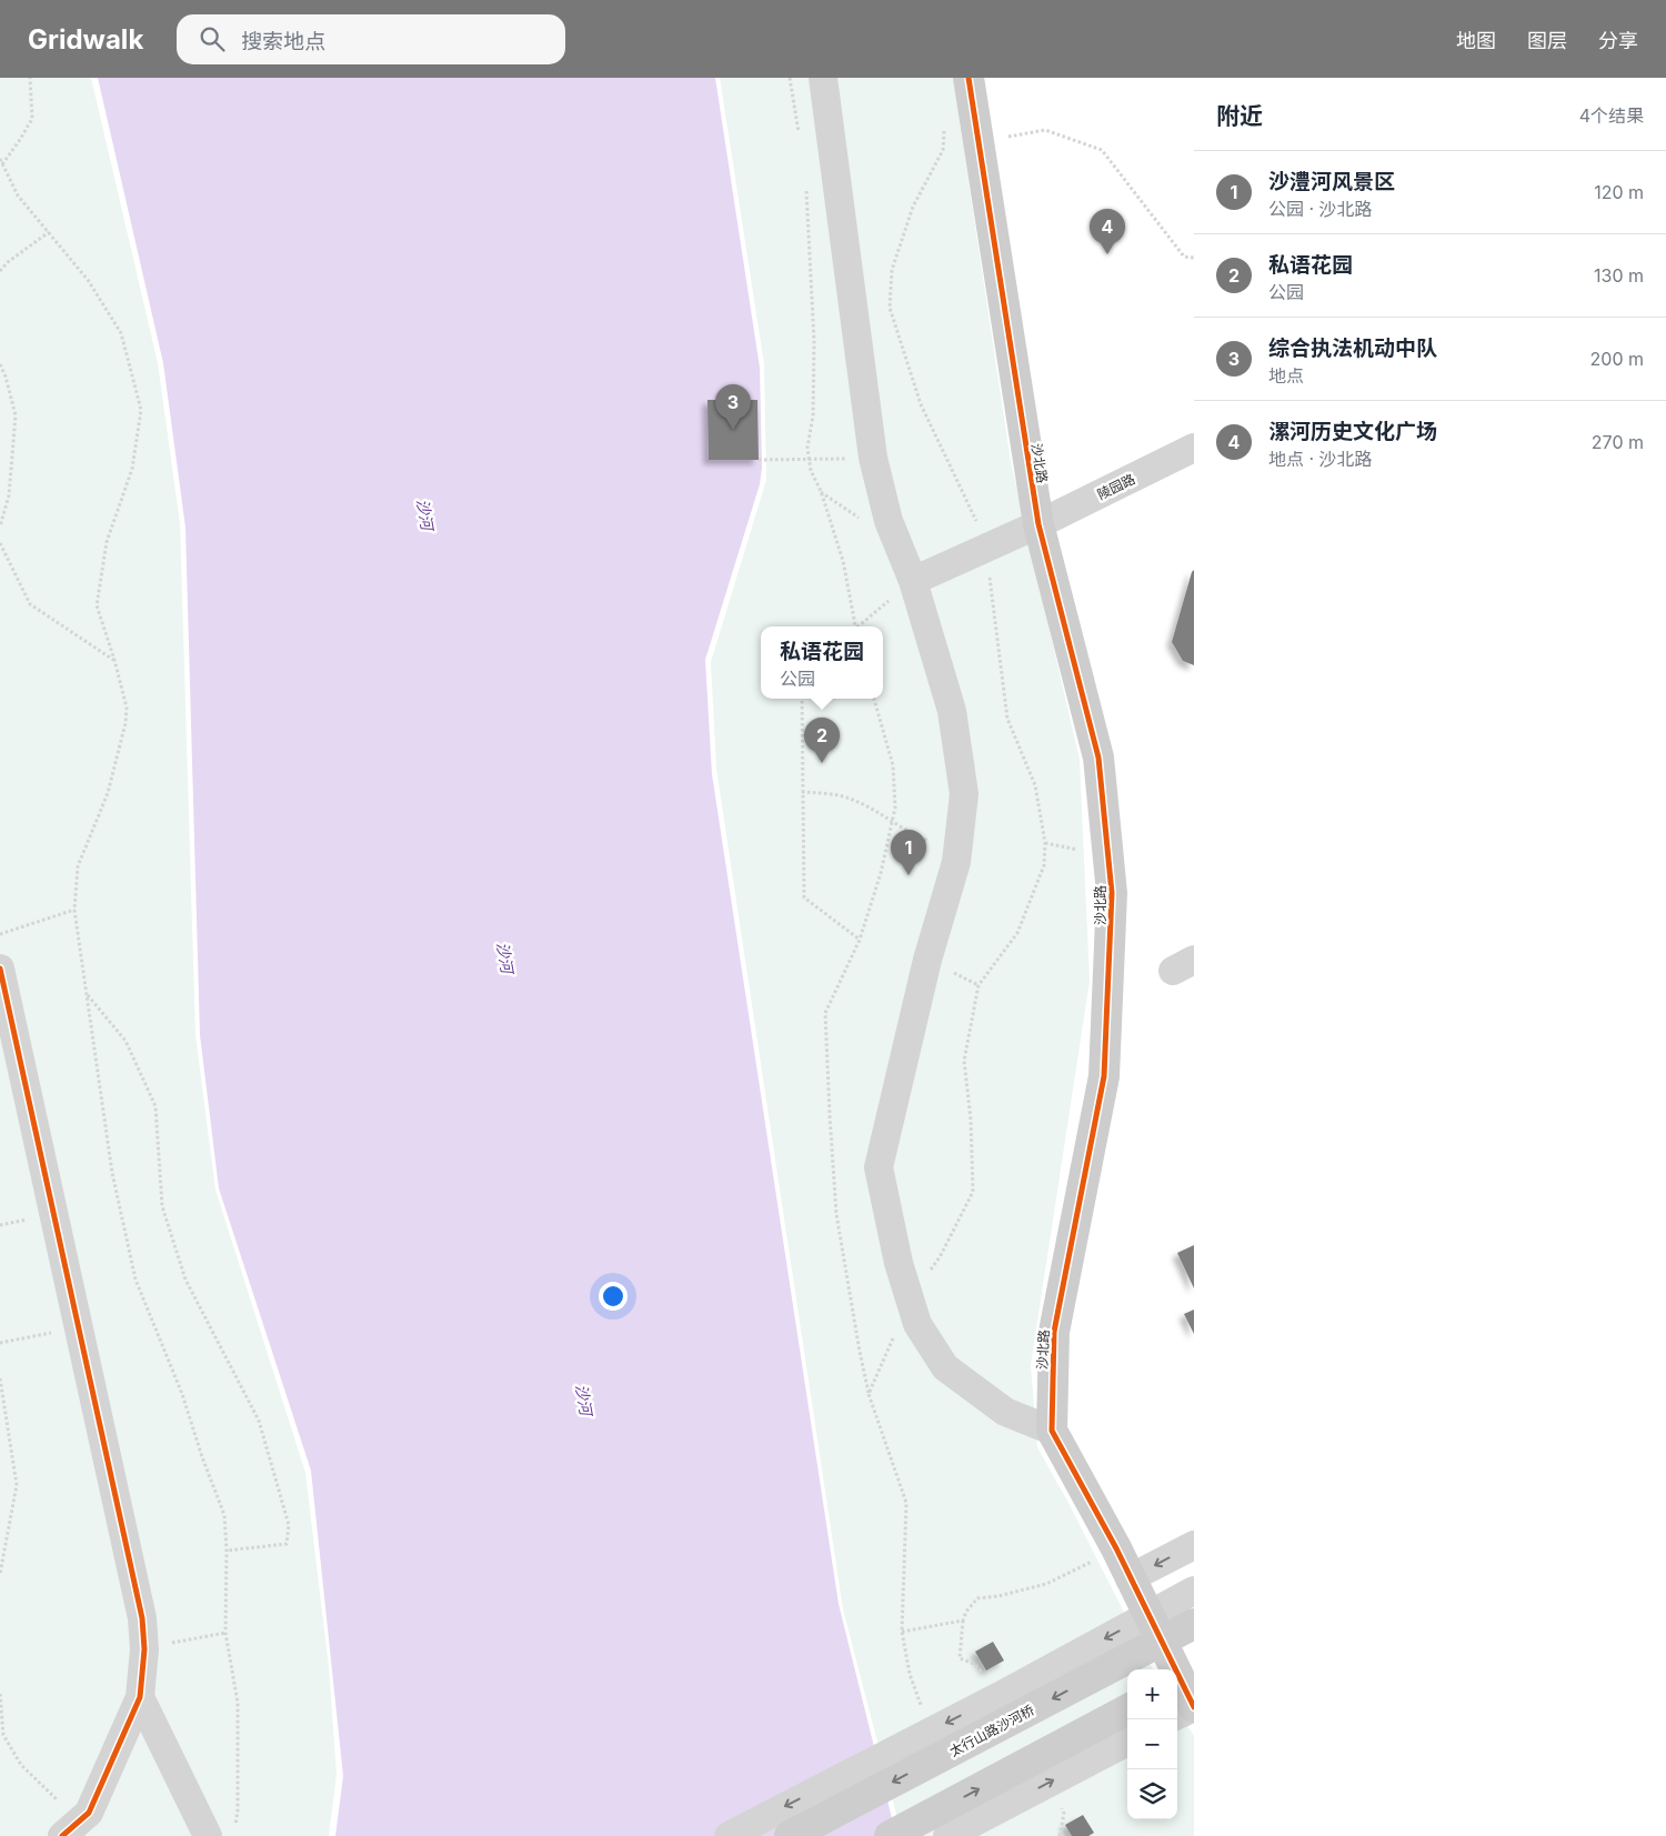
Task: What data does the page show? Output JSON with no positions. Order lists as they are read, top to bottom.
{
  "streets": {
    "street": ["沙北路", "陵园路", "太行山路沙河桥"]
  },
  "crossings": [
    ["沙北路", "陵园路"]
  ],
  "water": ["沙河"],
  "page": {
    "header": "Gridwalk",
    "search": "搜索地点",
    "nav": ["地图", "图层", "分享"],
    "heading": ["附近", "4个结果"],
    "list": [
      {
        "mark": "1",
        "name": "沙澧河风景区",
        "note": "公园 · 沙北路",
        "value": "120 m"
      },
      {
        "mark": "2",
        "name": "私语花园",
        "note": "公园",
        "value": "130 m"
      },
      {
        "mark": "3",
        "name": "综合执法机动中队",
        "note": "地点",
        "value": "200 m"
      },
      {
        "mark": "4",
        "name": "漯河历史文化广场",
        "note": "地点 · 沙北路",
        "value": "270 m"
      }
    ],
    "pins": [
      "4",
      "3",
      "2",
      "1"
    ],
    "popup": ["私语花园", "公园"],
    "map_buttons": ["+", "−"]
  }
}
